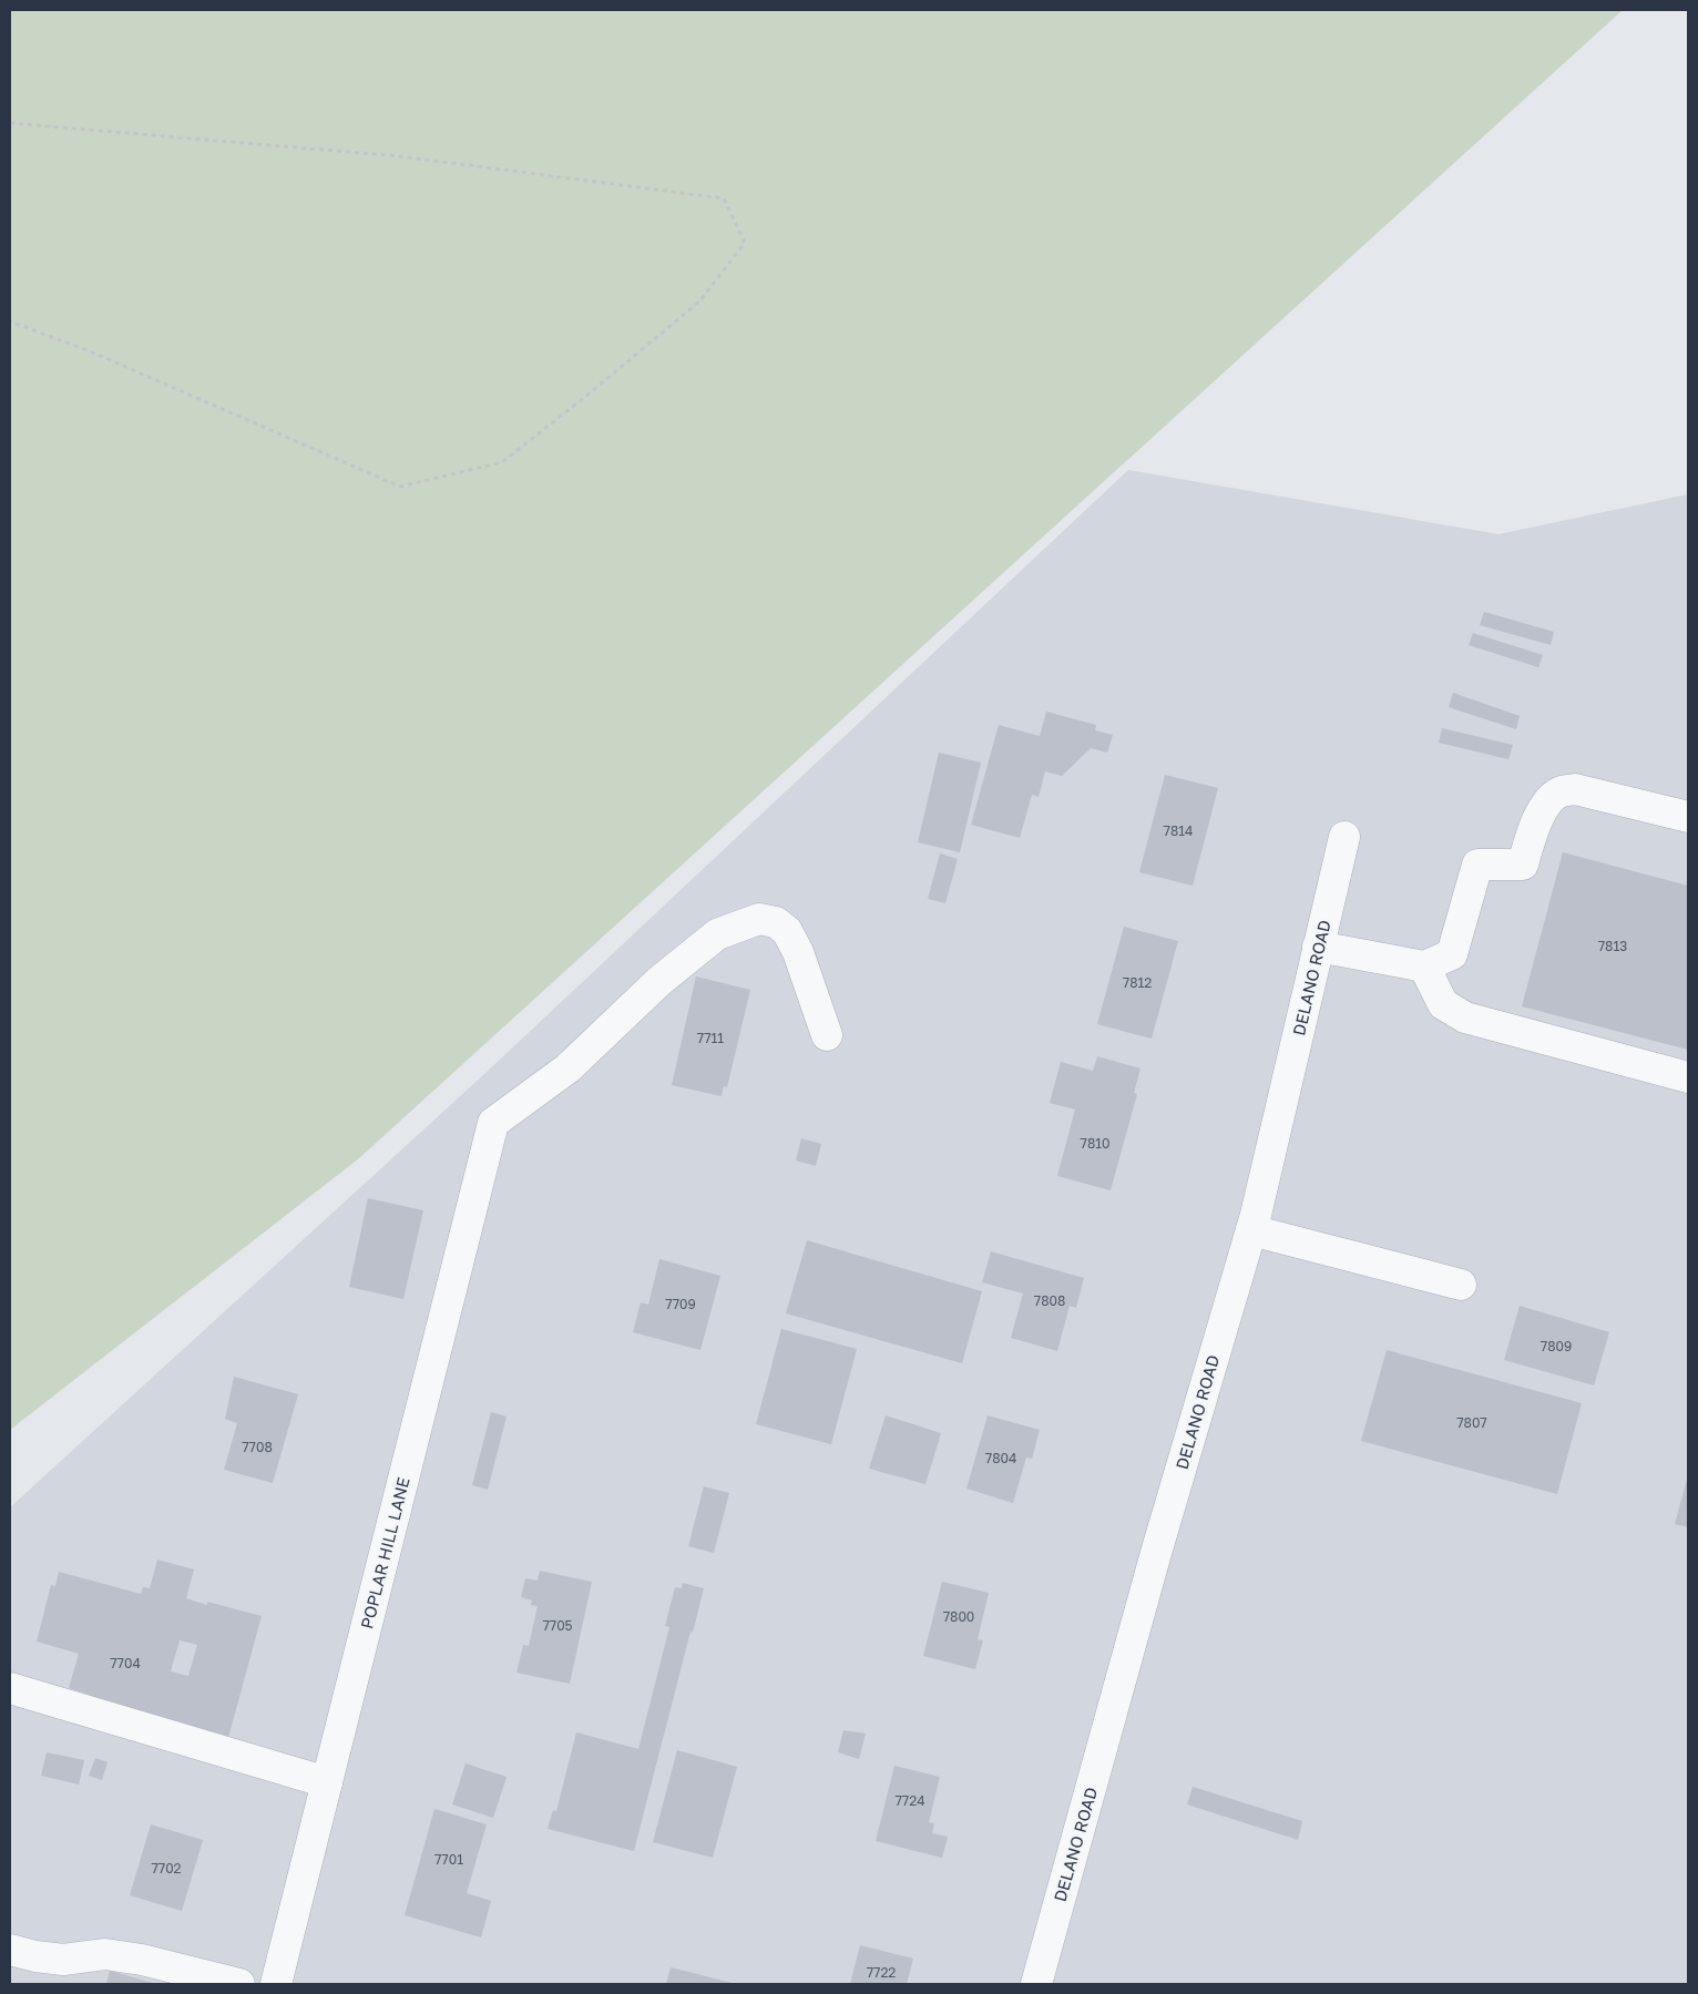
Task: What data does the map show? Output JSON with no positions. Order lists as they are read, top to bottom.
{
  "streets": {
    "street": ["DELANO ROAD", "POPLAR HILL LANE"]
  },
  "house_numbers": [
    "7814",
    "7813",
    "7812",
    "7711",
    "7810",
    "7808",
    "7709",
    "7809",
    "7807",
    "7708",
    "7804",
    "7800",
    "7705",
    "7704",
    "7724",
    "7701",
    "7702",
    "7722"
  ]
}
